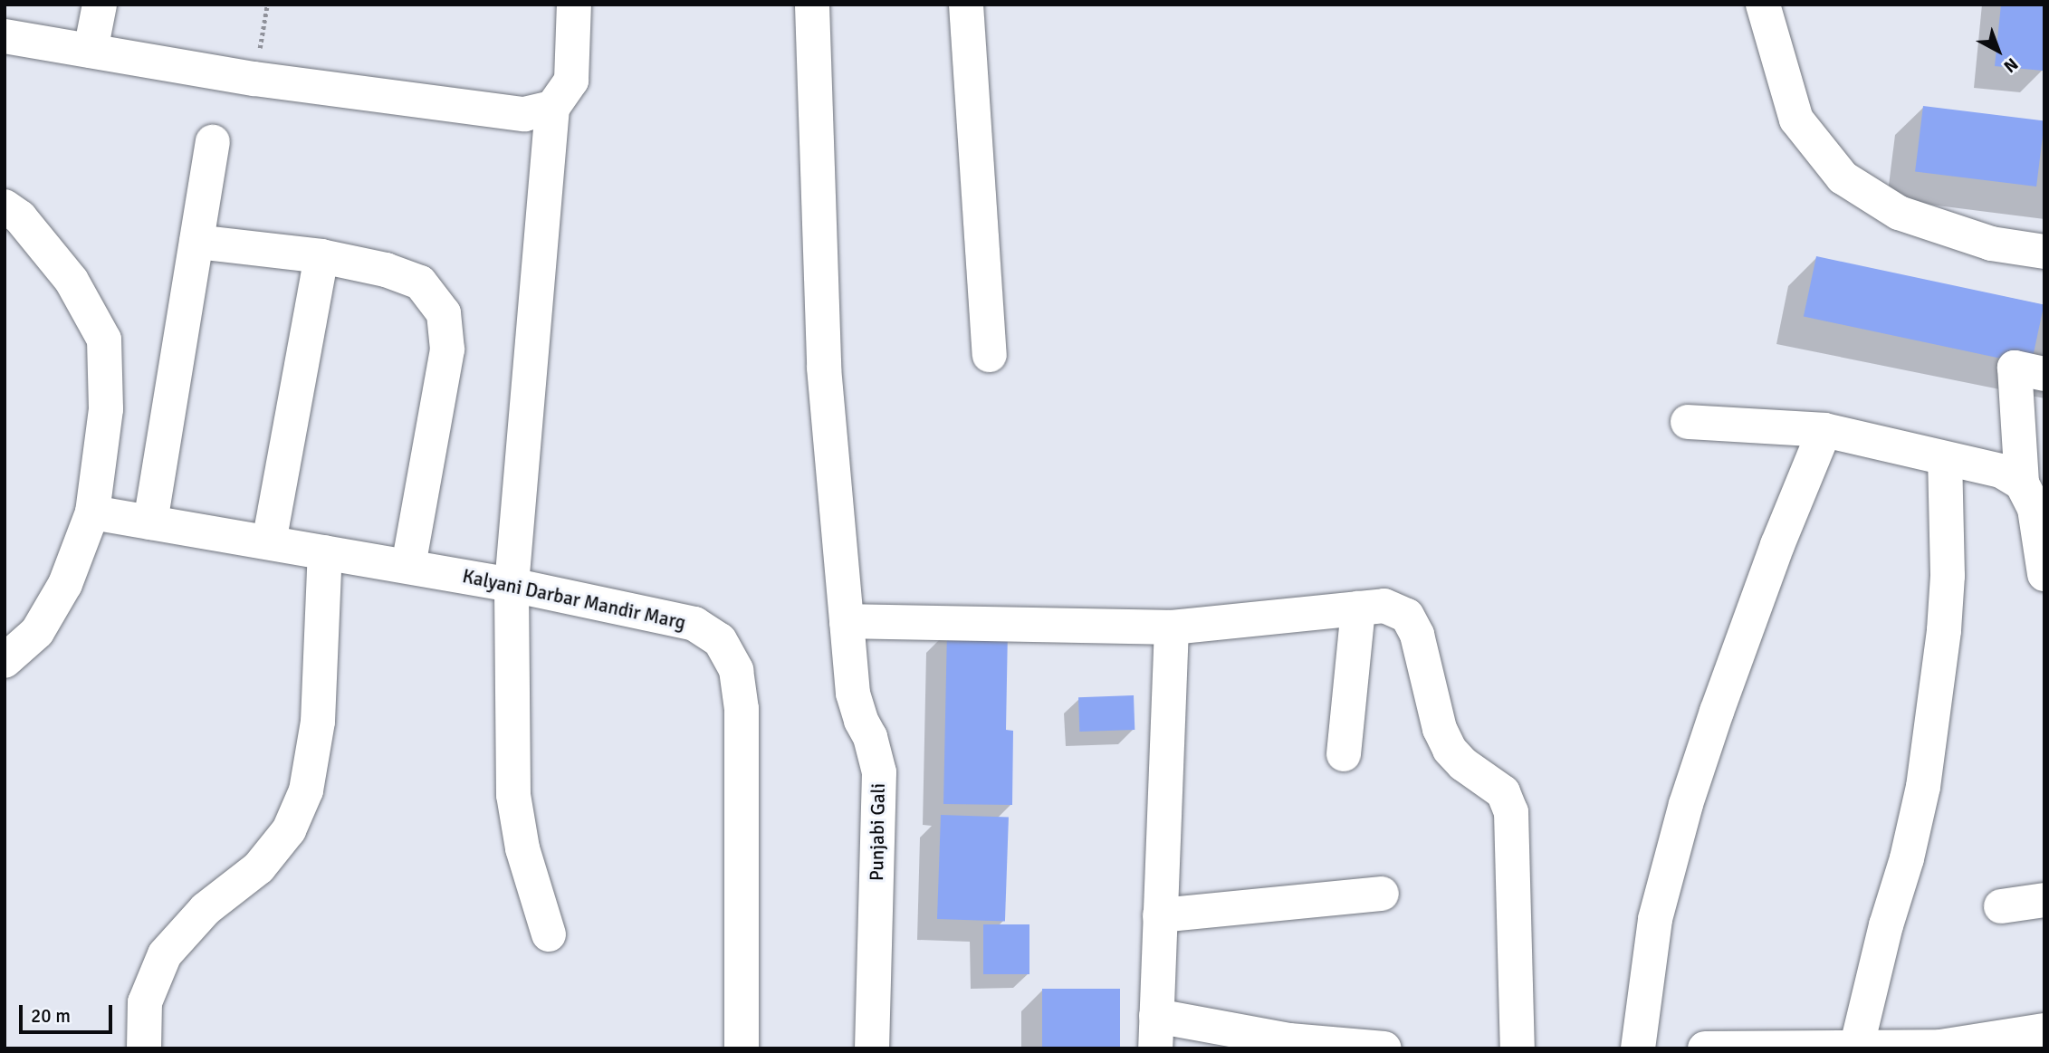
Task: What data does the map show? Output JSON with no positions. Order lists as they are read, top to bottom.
{
  "streets": {
    "street": ["Kalyani Darbar Mandir Marg", "Punjabi Gali"]
  },
  "scale_bar": "20 m",
  "north": "bottom right"
}
